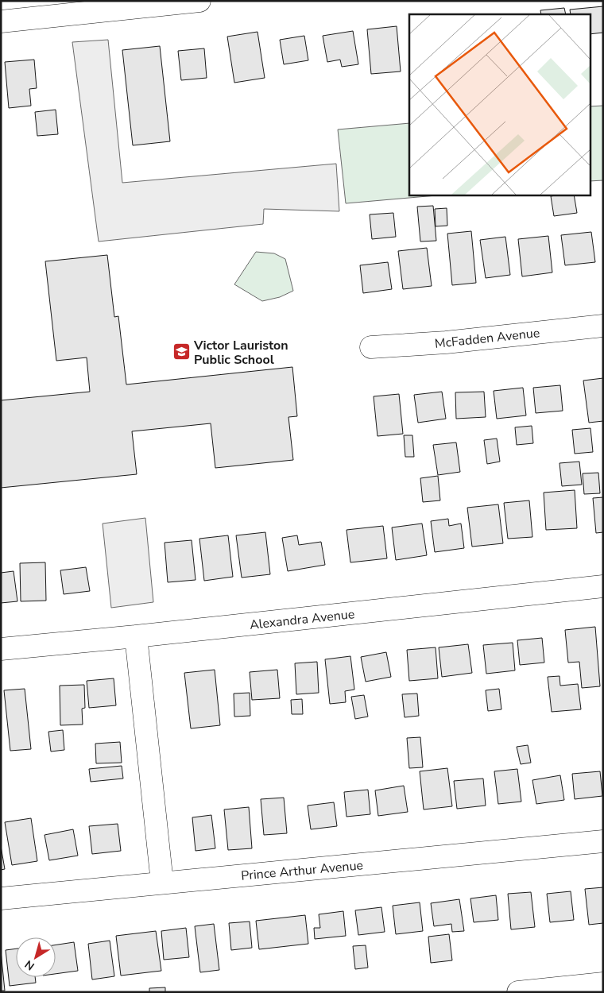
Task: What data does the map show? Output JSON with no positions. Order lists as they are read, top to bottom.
{
  "streets": {
    "street": ["McFadden Avenue", "Alexandra Avenue", "Prince Arthur Avenue"]
  },
  "places": {
    "school or university": ["Victor Lauriston Public School"]
  },
  "north": "bottom left"
}
